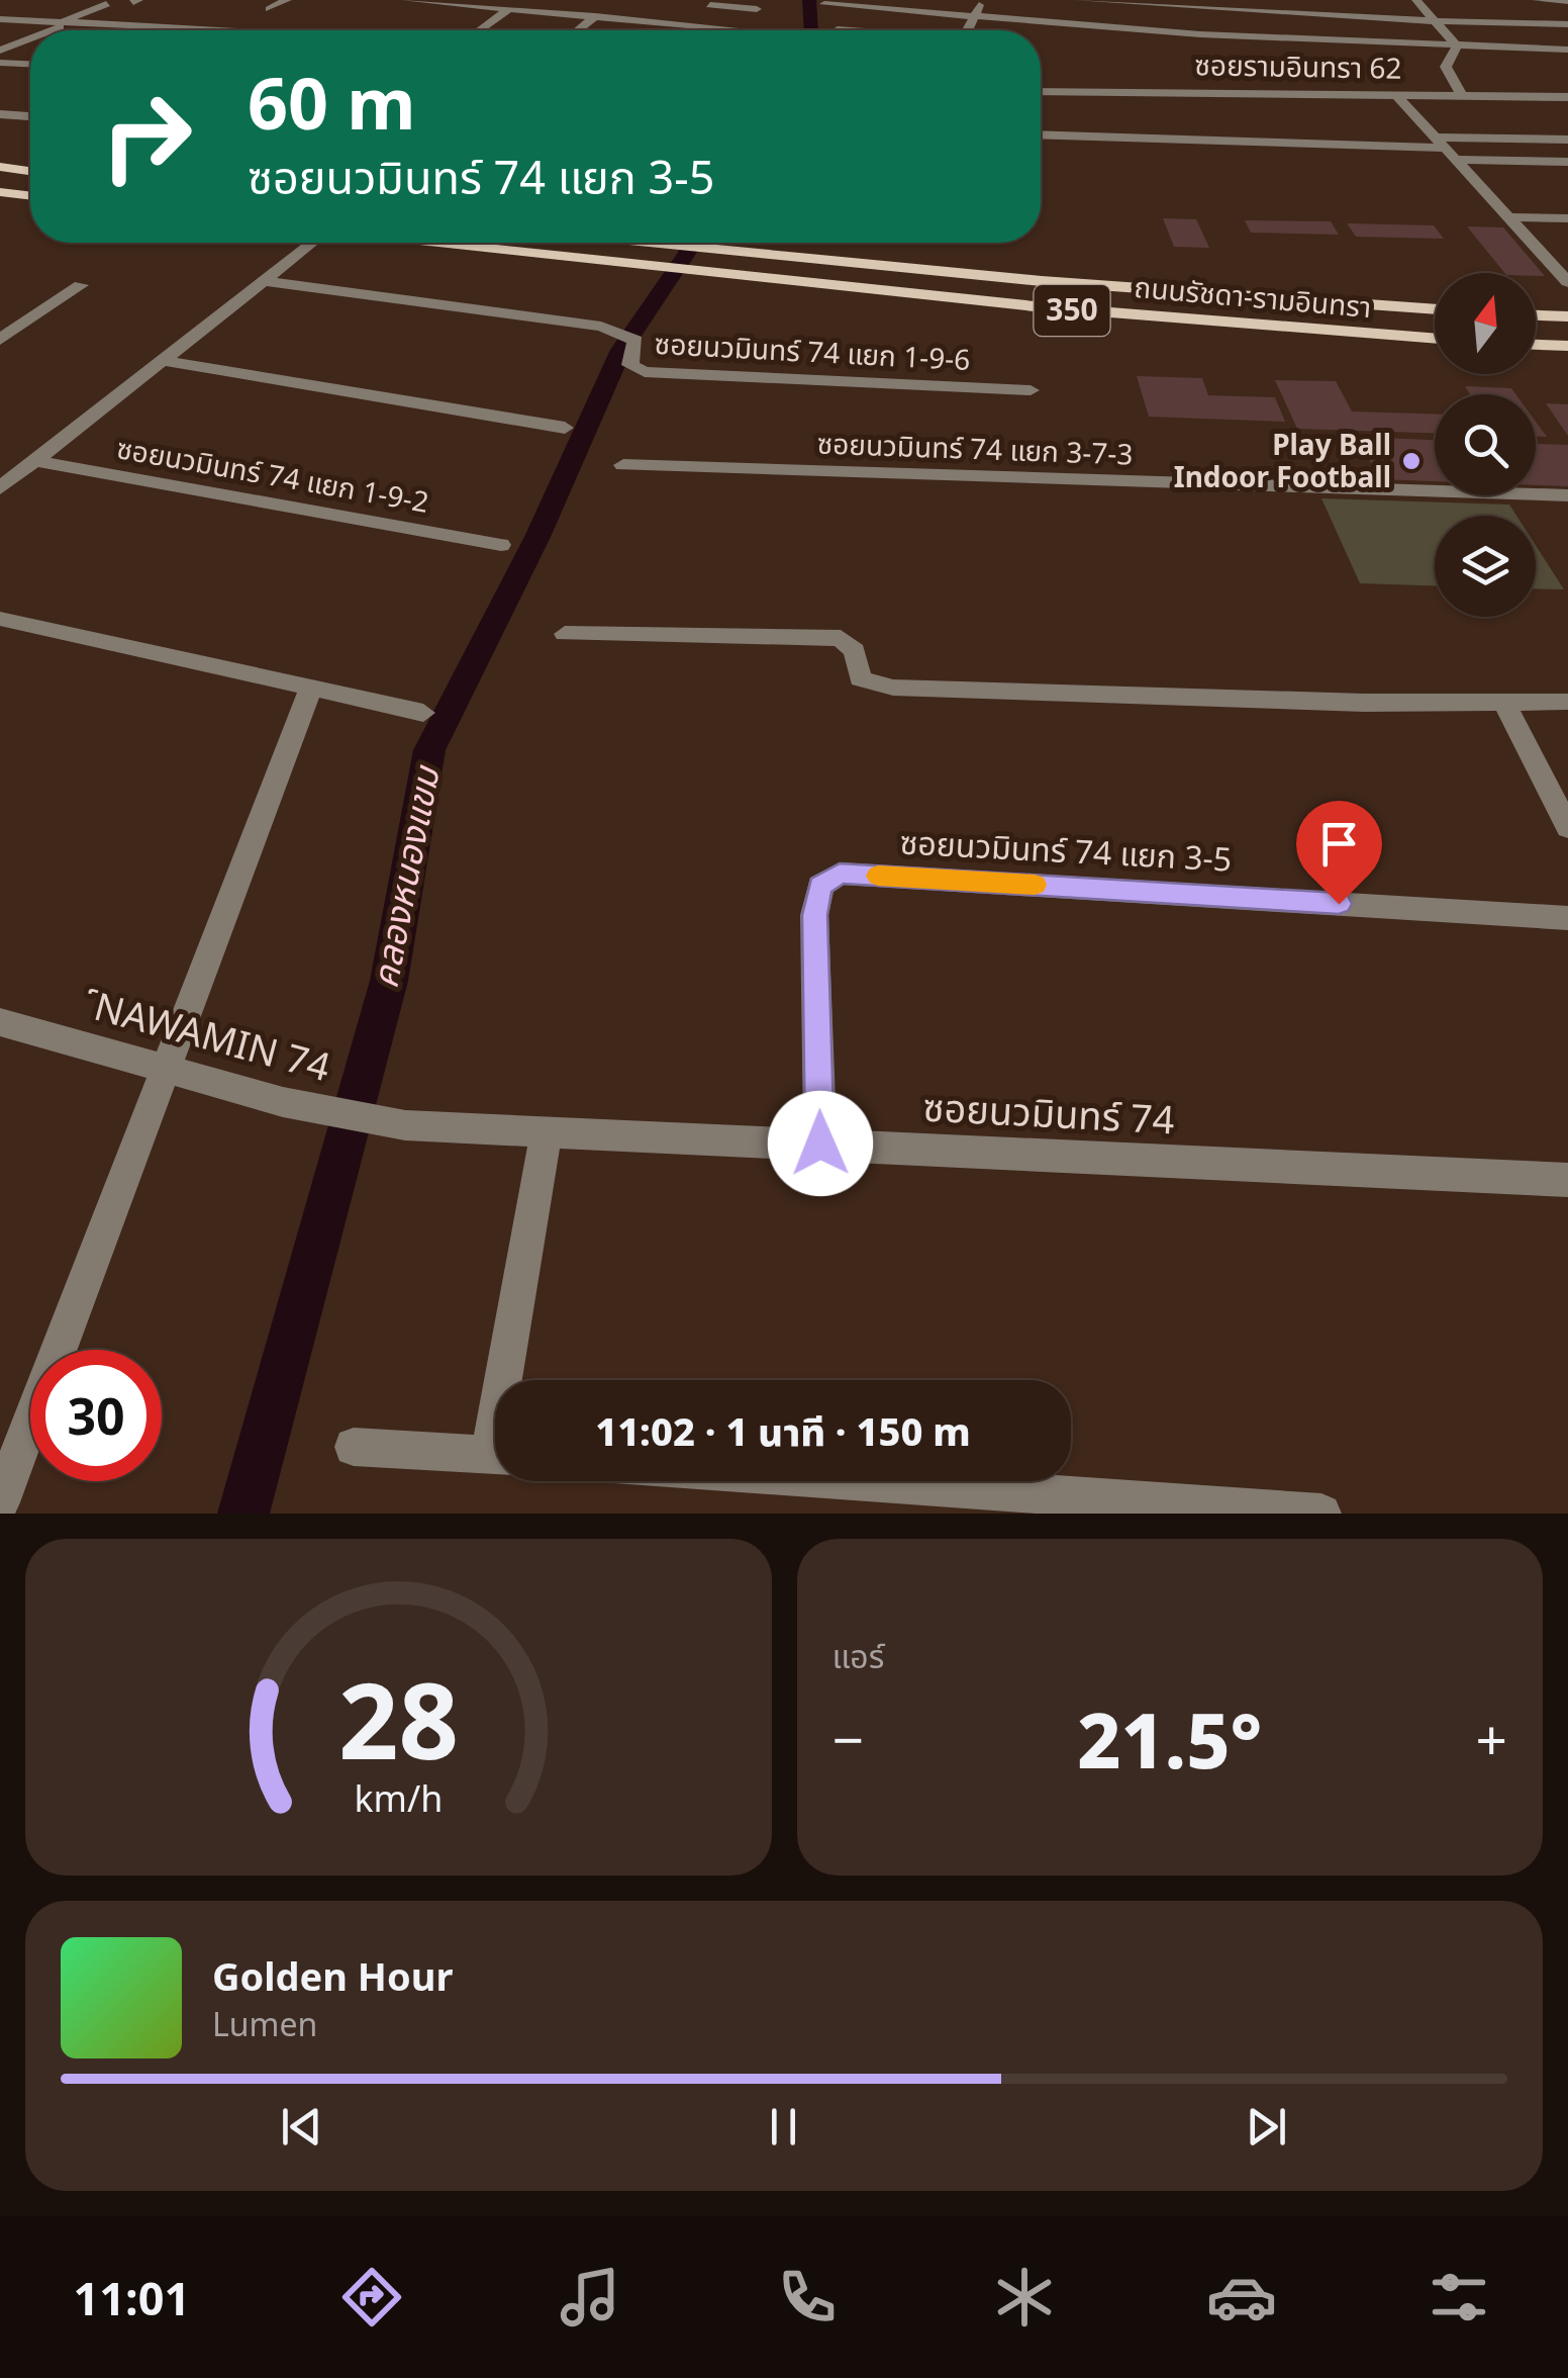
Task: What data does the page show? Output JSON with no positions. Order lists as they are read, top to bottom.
{
  "streets": {
    "main road": ["ถนนรัชดา-รามอินทรา", "350"],
    "street": [
      "ซอยรามอินทรา 62",
      "ซอยนวมินทร์ 74 แยก 1-9-6",
      "ซอยนวมินทร์ 74 แยก 3-7-3",
      "ซอยนวมินทร์ 74 แยก 1-9-2",
      "ซอยนวมินทร์ 74 แยก 3-5",
      "์NAWAMIN 74",
      "ซอยนวมินทร์ 74"
    ]
  },
  "crossings": [
    ["ซอยนวมินทร์ 74 แยก 3-5", "ซอยนวมินทร์ 74"],
    ["์NAWAMIN 74", "ซอยนวมินทร์ 74"]
  ],
  "water": ["คลองหนองแขม"],
  "places": ["Play Ball Indoor Football"],
  "north": "top",
  "page": {
    "turn": ["60 m", "ซอยนวมินทร์ 74 แยก 3-5"],
    "limit": "30",
    "trip": "11:02 · 1 นาที · 150 m",
    "tile": "แอร์",
    "heat": ["−", "21.5°", "+"],
    "song": ["Golden Hour", "Lumen"],
    "tabs": "11:01",
    "gauge": ["28", "km/h"]
  }
}
